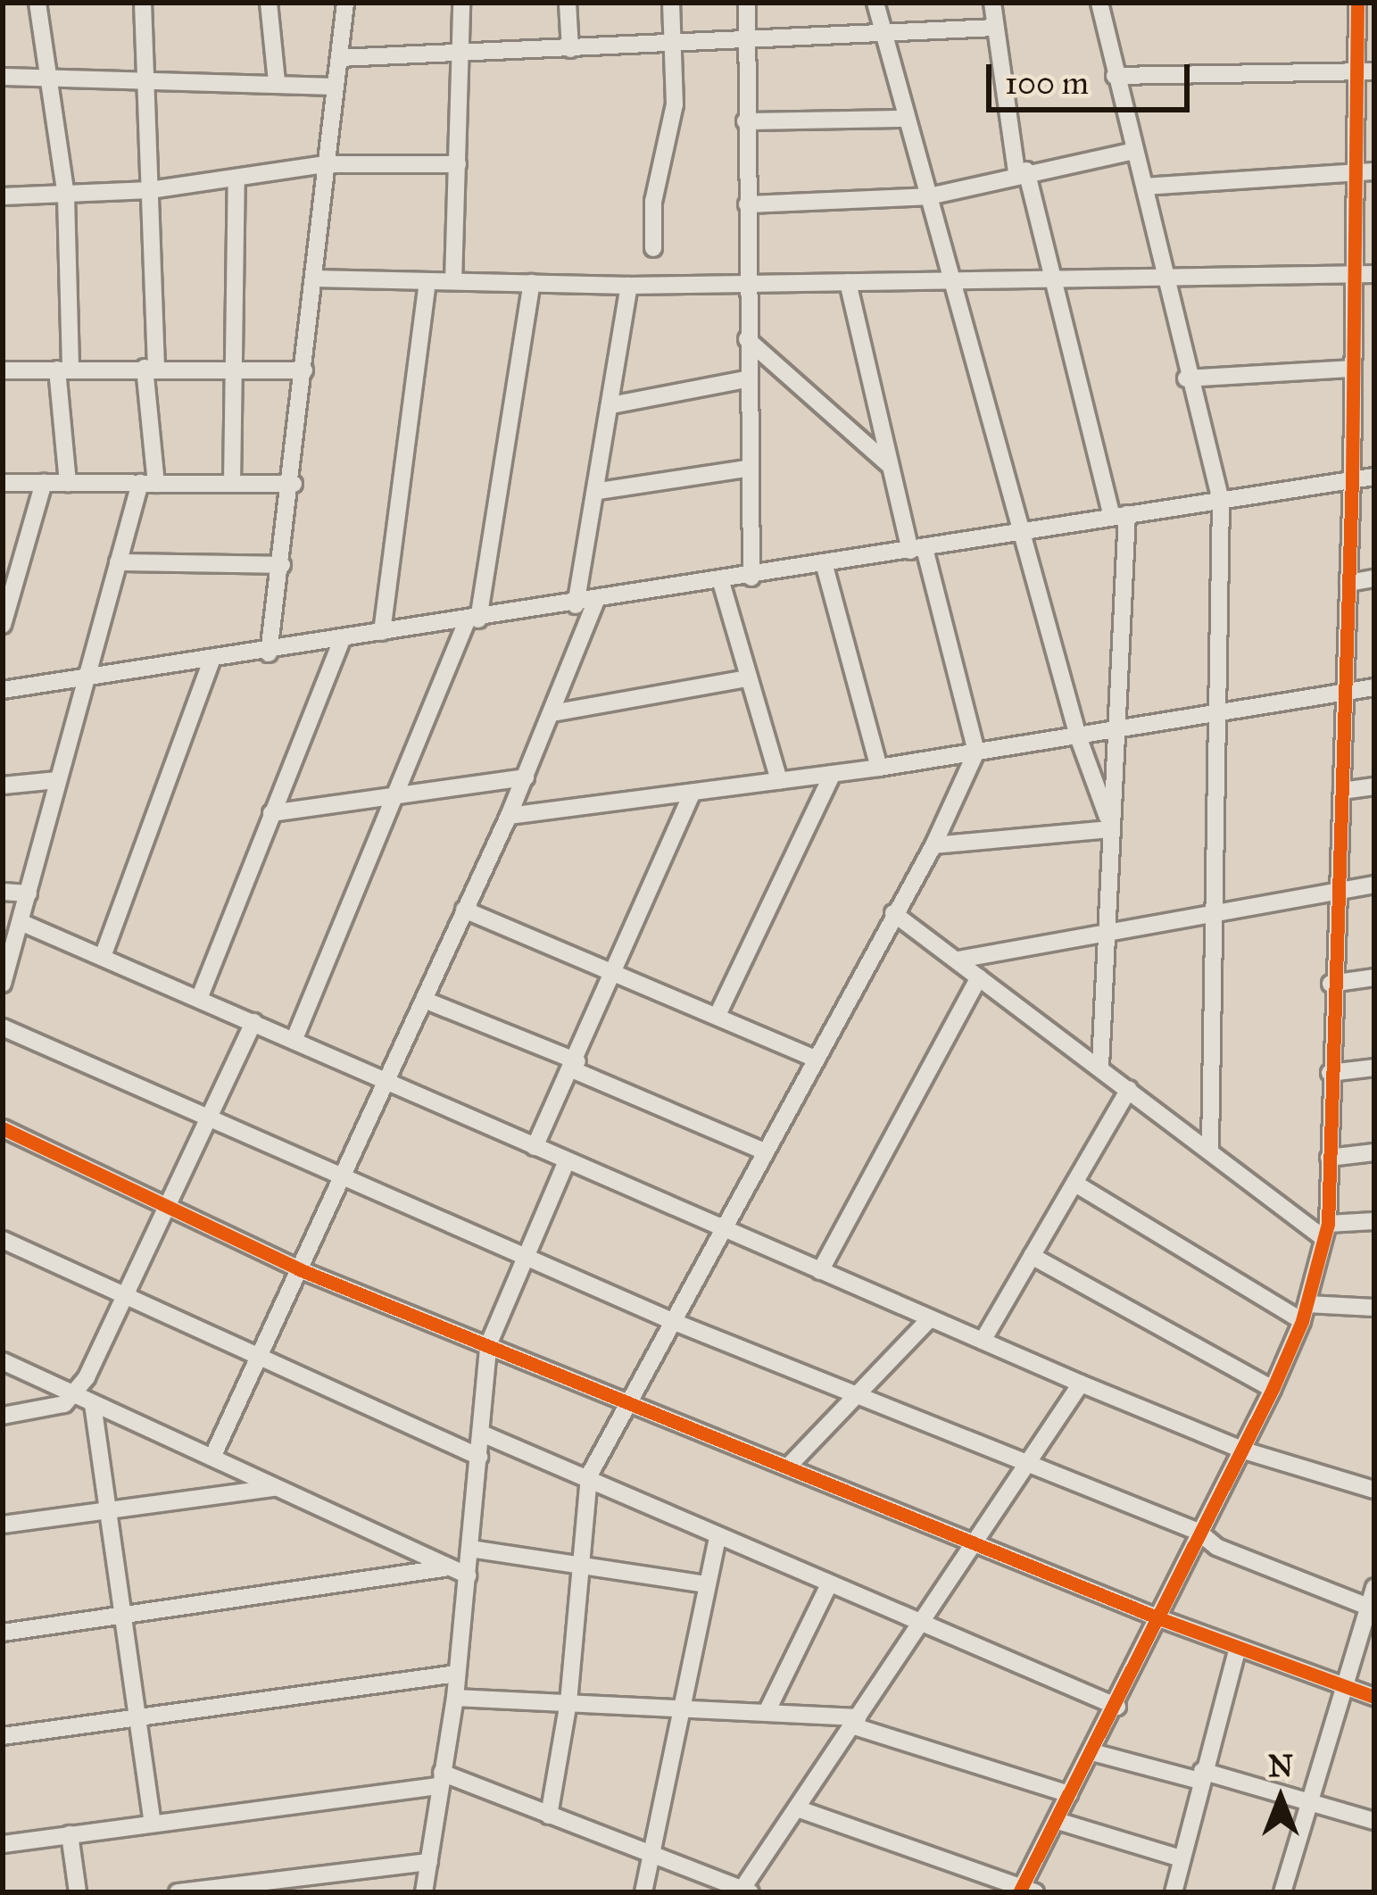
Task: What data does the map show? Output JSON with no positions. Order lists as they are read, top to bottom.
{
  "scale_bar": "100 m",
  "north": "top"
}
